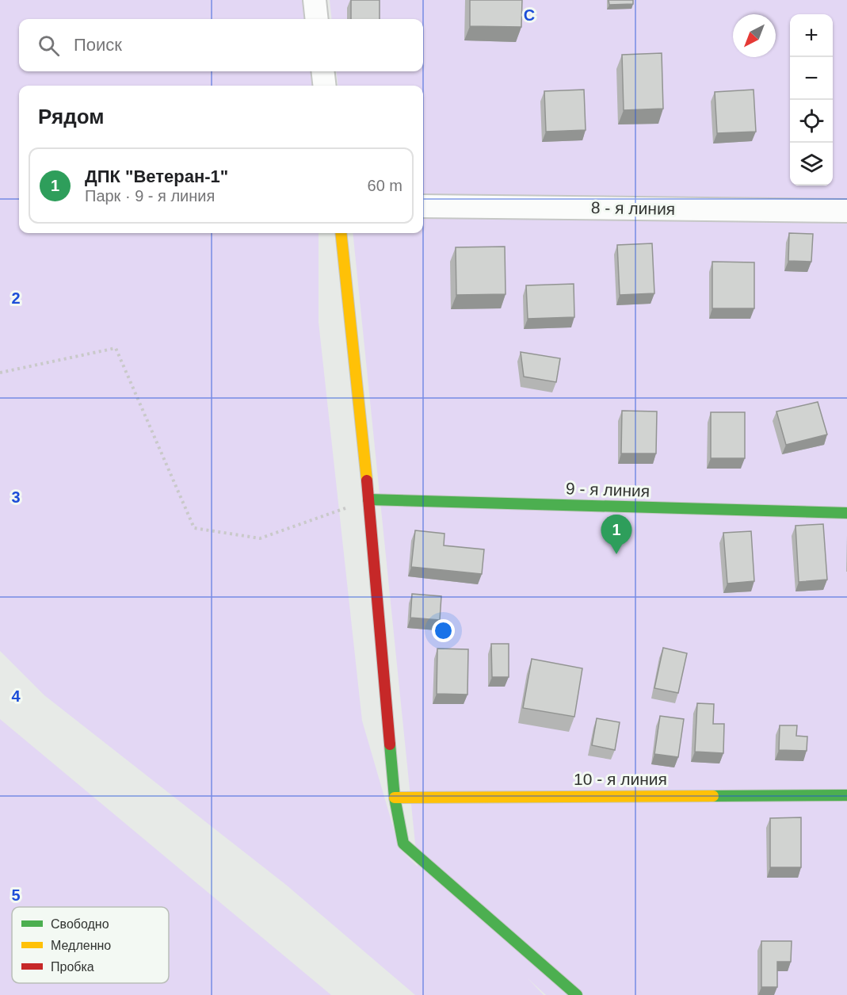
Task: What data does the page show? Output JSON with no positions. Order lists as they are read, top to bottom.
{
  "streets": {
    "street": ["8 - я линия", "9 - я линия", "10 - я линия"]
  },
  "legend": ["Свободно", "Медленно", "Пробка"],
  "north": "bottom left",
  "page": {
    "map_buttons": ["+", "−"],
    "search": "Поиск",
    "heading": "Рядом",
    "list": [
      {
        "mark": "1",
        "name": "ДПК \"Ветеран-1\"",
        "note": "Парк · 9 - я линия",
        "value": "60 m"
      }
    ],
    "pins": "1"
  },
  "grid": {
    "columns": ["C"],
    "rows": [
      "2",
      "3",
      "4",
      "5"
    ]
  }
}
